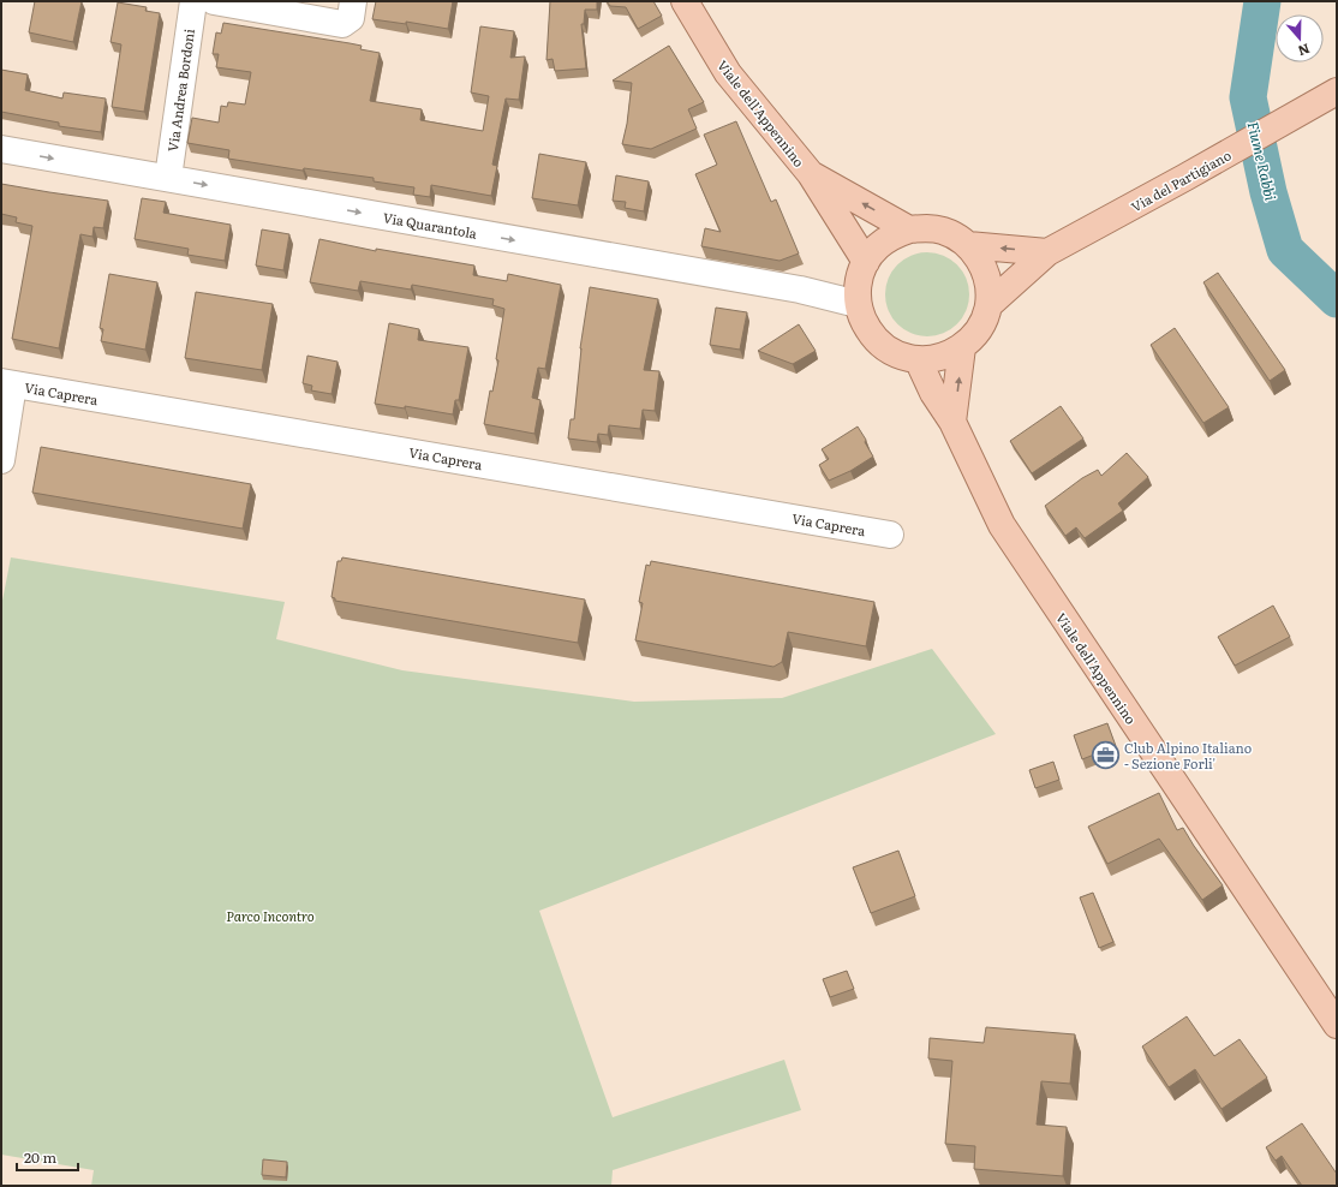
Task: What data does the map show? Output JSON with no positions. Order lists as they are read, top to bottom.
{
  "streets": {
    "main road": ["Viale dell'Appennino", "Via del Partigiano"],
    "street": ["Via Andrea Bordoni", "Via Quarantola", "Via Caprera"]
  },
  "crossings": [
    ["Via Andrea Bordoni", "Via Quarantola"],
    ["Viale dell'Appennino", "Via del Partigiano"],
    ["Viale dell'Appennino", "Via Quarantola"],
    ["Via del Partigiano", "Via Quarantola"]
  ],
  "one_way": ["Via Quarantola"],
  "water": ["Fiume Rabbi"],
  "parks": ["Parco Incontro"],
  "places": {
    "office": ["Club Alpino Italiano - Sezione Forli'"]
  },
  "scale_bar": "20 m",
  "north": "bottom"
}
